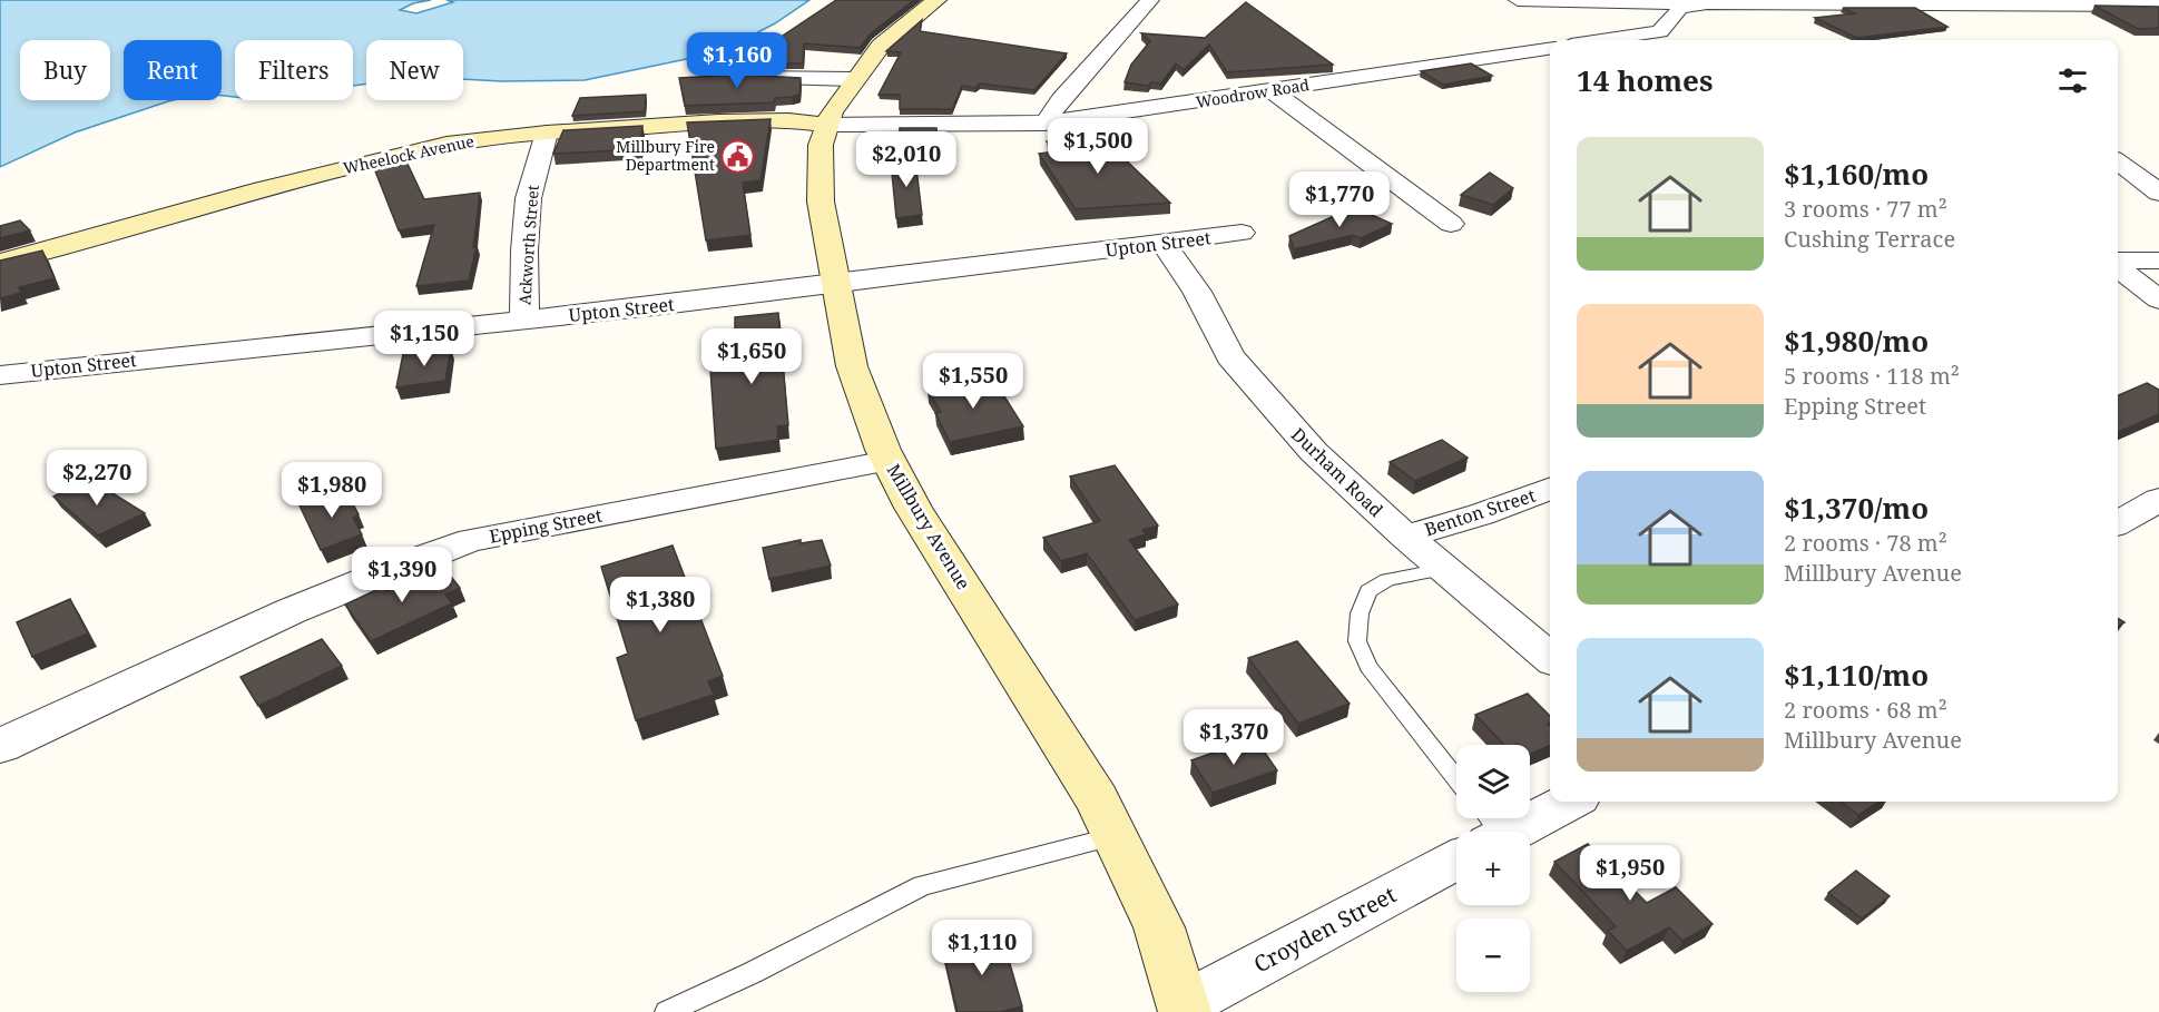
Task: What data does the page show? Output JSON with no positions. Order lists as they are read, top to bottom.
{
  "streets": {
    "main road": ["Wheelock Avenue", "Millbury Avenue"],
    "street": [
      "Woodrow Road",
      "Upton Street",
      "Ackworth Street",
      "Durham Road",
      "Benton Street",
      "Epping Street",
      "Croyden Street"
    ]
  },
  "crossings": [
    ["Woodrow Road", "Wheelock Avenue"],
    ["Woodrow Road", "Millbury Avenue"],
    ["Wheelock Avenue", "Ackworth Street"],
    ["Wheelock Avenue", "Millbury Avenue"],
    ["Upton Street", "Ackworth Street"],
    ["Upton Street", "Durham Road"],
    ["Upton Street", "Millbury Avenue"],
    ["Durham Road", "Benton Street"],
    ["Epping Street", "Millbury Avenue"],
    ["Millbury Avenue", "Croyden Street"]
  ],
  "places": {
    "public building": ["Millbury Fire Department"]
  },
  "page": {
    "price": [
      "$1,160",
      "$1,500",
      "$2,010",
      "$1,770",
      "$1,150",
      "$1,650",
      "$1,550",
      "$2,270",
      "$1,980",
      "$1,390",
      "$1,380",
      "$1,370",
      "$1,950",
      "$1,110"
    ],
    "chip": [
      "Buy",
      "Rent",
      "Filters",
      "New"
    ],
    "heading": "14 homes",
    "list": [
      {
        "name": "$1,160/mo",
        "note": "3 rooms · 77 m² · Cushing Terrace"
      },
      {
        "name": "$1,980/mo",
        "note": "5 rooms · 118 m² · Epping Street"
      },
      {
        "name": "$1,370/mo",
        "note": "2 rooms · 78 m² · Millbury Avenue"
      },
      {
        "name": "$1,110/mo",
        "note": "2 rooms · 68 m² · Millbury Avenue"
      }
    ],
    "map_buttons": ["+", "−"]
  }
}
